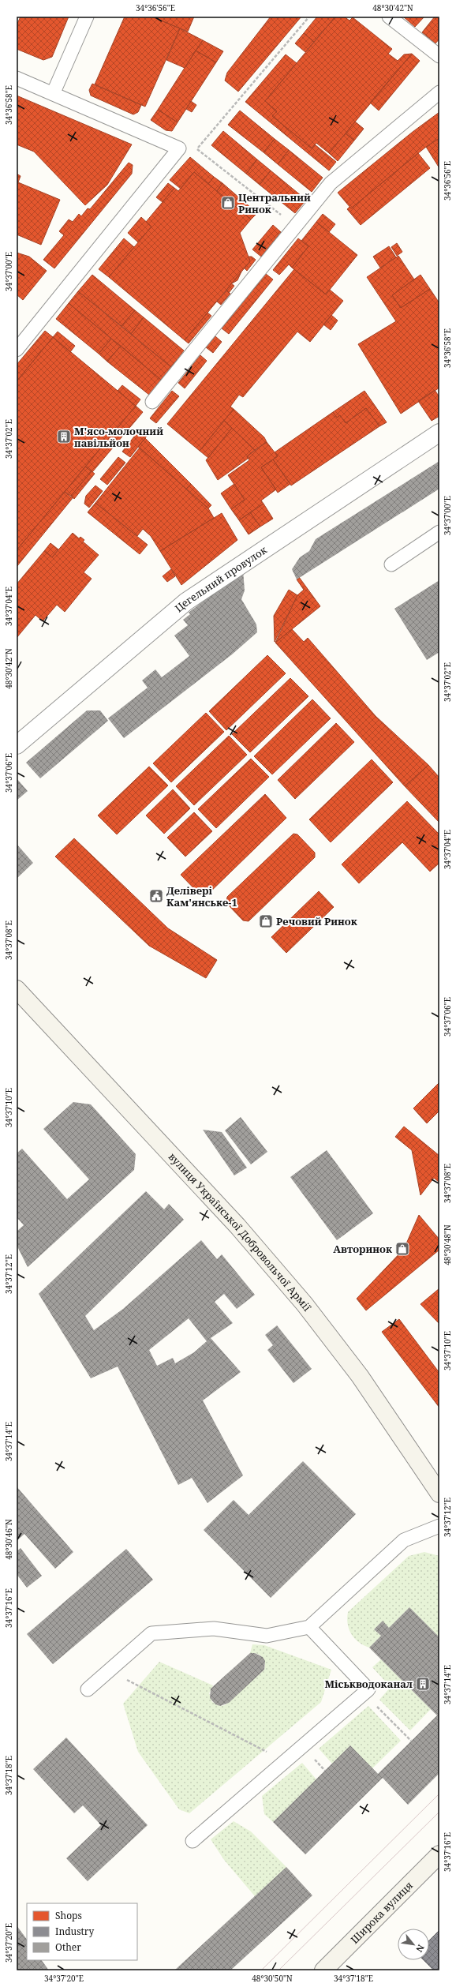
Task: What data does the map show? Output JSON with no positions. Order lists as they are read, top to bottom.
{
  "streets": {
    "street": ["Цегельний провулок", "вулиця Української Добровольчої Армії", "Широка вулиця"]
  },
  "places": {
    "shop": ["Центральний Ринок", "Речовий Ринок", "Авторинок"],
    "building": ["М'ясо-молочний павільйон", "Міськводоканал"],
    "public building": ["Делівері Кам'янське-1"]
  },
  "legend": ["Shops", "Industry", "Other"],
  "north": "bottom right",
  "coordinates": [
    "34°36'56\"E",
    "48°30'42\"N",
    "34°36'58\"E",
    "34°37'00\"E",
    "34°37'02\"E",
    "34°37'04\"E",
    "34°37'06\"E",
    "34°37'08\"E",
    "34°37'10\"E",
    "48°30'48\"N",
    "34°37'12\"E",
    "34°37'14\"E",
    "48°30'46\"N",
    "34°37'16\"E",
    "34°37'18\"E",
    "34°37'20\"E",
    "48°30'50\"N"
  ]
}
